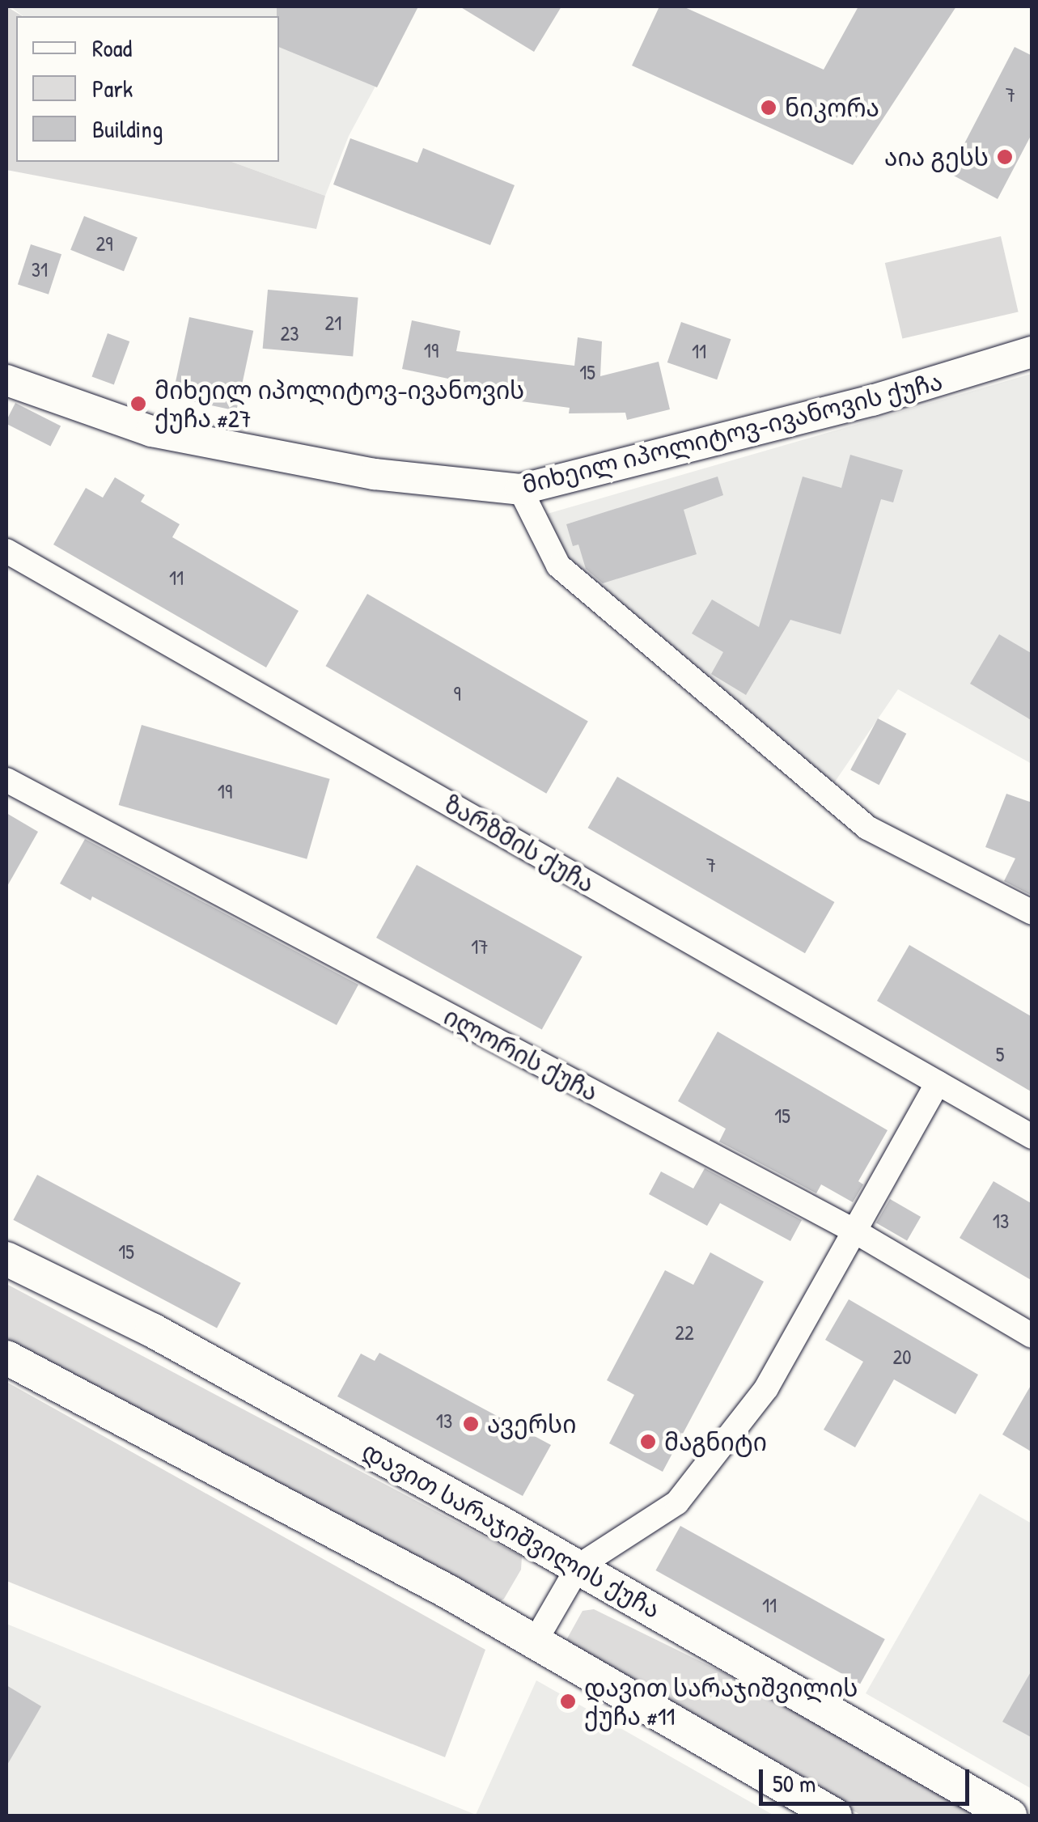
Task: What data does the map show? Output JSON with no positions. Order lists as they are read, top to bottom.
{
  "streets": {
    "main road": ["დავით სარაჯიშვილის ქუჩა"],
    "street": ["მიხეილ იპოლიტოვ-ივანოვის ქუჩა", "ზარზმის ქუჩა", "ილორის ქუჩა"]
  },
  "places": [
    "ნიკორა",
    "აია გესს",
    "მიხეილ იპოლიტოვ-ივანოვის ქუჩა #27",
    "ავერსი",
    "მაგნიტი",
    "დავით სარაჯიშვილის ქუჩა #11"
  ],
  "house_numbers": [
    "7",
    "29",
    "31",
    "21",
    "23",
    "19",
    "11",
    "15",
    "11",
    "9",
    "19",
    "7",
    "17",
    "5",
    "15",
    "13",
    "15",
    "22",
    "20",
    "13",
    "11"
  ],
  "legend": ["Road", "Park", "Building"],
  "scale_bar": "50 m"
}
